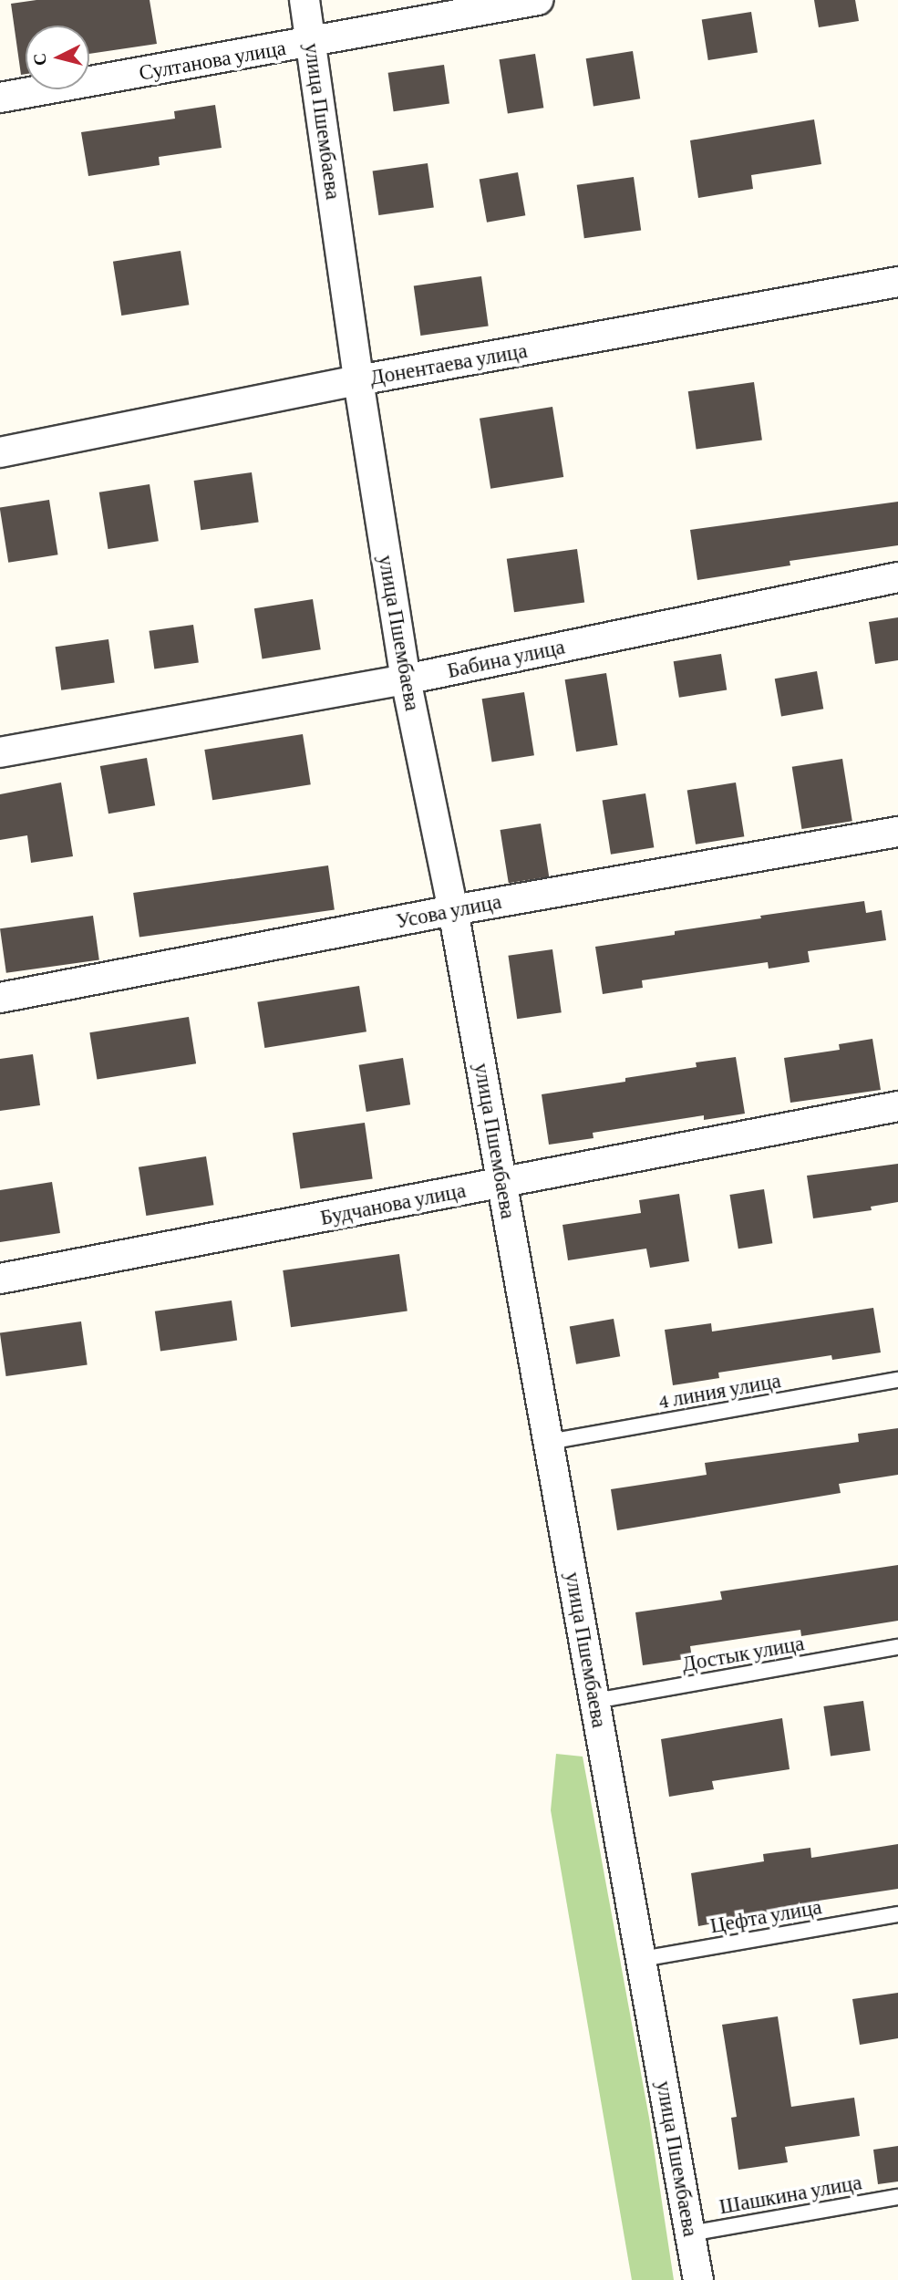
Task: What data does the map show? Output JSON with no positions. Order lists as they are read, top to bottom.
{
  "streets": {
    "street": [
      "Султанова улица",
      "улица Пшембаева",
      "Донентаева улица",
      "Бабина улица",
      "Усова улица",
      "Будчанова улица"
    ],
    "lane": [
      "4 линия улица",
      "Достык улица",
      "Цефта улица",
      "Шашкина улица"
    ]
  },
  "crossings": [
    ["Султанова улица", "улица Пшембаева"],
    ["улица Пшембаева", "Донентаева улица"],
    ["улица Пшембаева", "Бабина улица"],
    ["улица Пшембаева", "Усова улица"],
    ["улица Пшембаева", "Будчанова улица"],
    ["улица Пшембаева", "4 линия улица"],
    ["улица Пшембаева", "Достык улица"],
    ["улица Пшембаева", "Цефта улица"],
    ["улица Пшембаева", "Шашкина улица"]
  ],
  "north": "left"
}
